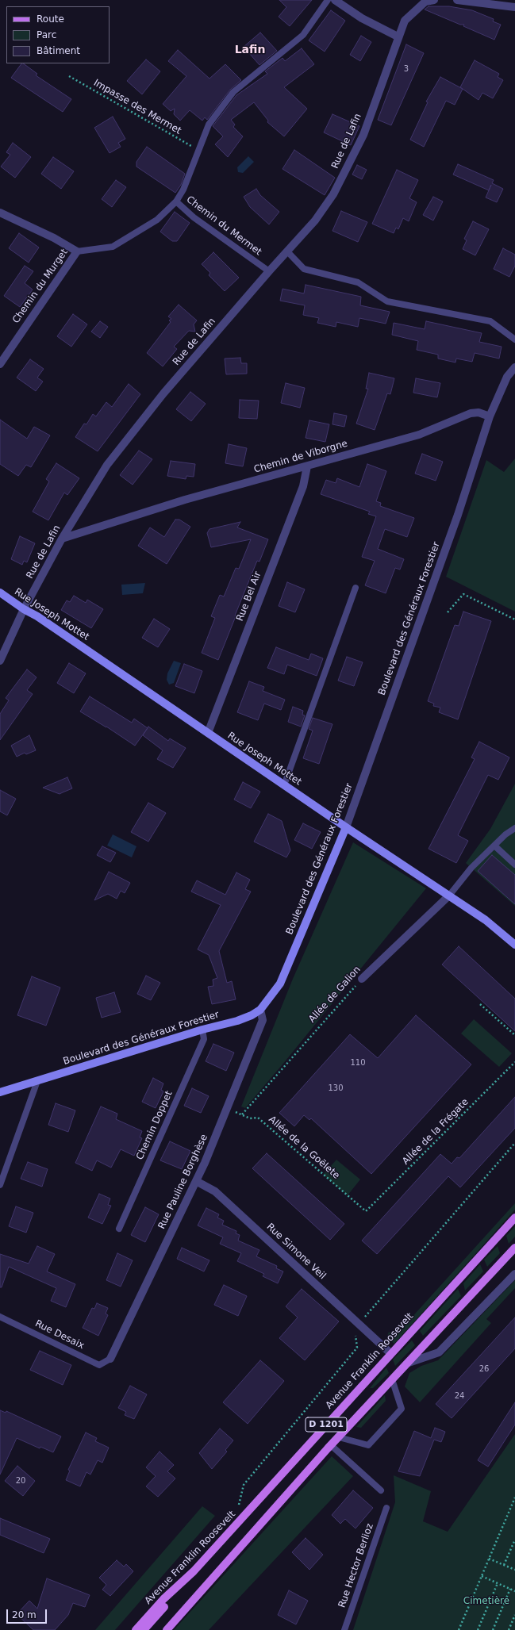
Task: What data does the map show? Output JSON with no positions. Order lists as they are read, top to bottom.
{
  "streets": {
    "main road": ["Avenue Franklin Roosevelt", "D 1201"],
    "street": [
      "Rue de Lafin",
      "Chemin du Murget",
      "Chemin de Viborgne",
      "Rue Bel Air",
      "Rue Joseph Mottet",
      "Boulevard des Généraux Forestier",
      "Allée de Galion",
      "Rue Pauline Borghèse",
      "Rue Simone Veil"
    ],
    "lane": [
      "Chemin du Mermet",
      "Chemin Doppet",
      "Rue Desaix",
      "Rue Hector Berlioz"
    ],
    "path": ["Impasse des Mermet", "Allée de la Frégate", "Allée de la Goëlete"]
  },
  "crossings": [
    ["Impasse des Mermet", "Chemin du Mermet"],
    ["Rue de Lafin", "Chemin du Mermet"],
    ["Rue de Lafin", "Chemin de Viborgne"],
    ["Rue de Lafin", "Rue Joseph Mottet"],
    ["Chemin du Mermet", "Chemin du Murget"],
    ["Chemin de Viborgne", "Rue Bel Air"],
    ["Chemin de Viborgne", "Boulevard des Généraux Forestier"],
    ["Rue Bel Air", "Rue Joseph Mottet"],
    ["Rue Joseph Mottet", "Boulevard des Généraux Forestier"],
    ["Rue Joseph Mottet", "Allée de Galion"],
    ["Boulevard des Généraux Forestier", "Chemin Doppet"],
    ["Boulevard des Généraux Forestier", "Rue Pauline Borghèse"],
    ["Allée de Galion", "Allée de la Goëlete"],
    ["Allée de la Frégate", "Allée de la Goëlete"],
    ["Allée de la Goëlete", "Rue Pauline Borghèse"],
    ["Rue Pauline Borghèse", "Rue Simone Veil"],
    ["Rue Pauline Borghèse", "Rue Desaix"],
    ["Rue Simone Veil", "Avenue Franklin Roosevelt"]
  ],
  "districts": ["Lafin"],
  "parks": ["Cimetière"],
  "house_numbers": [
    "3",
    "110",
    "130",
    "26",
    "24",
    "20"
  ],
  "legend": ["Route", "Parc", "Bâtiment"],
  "scale_bar": "20 m"
}
